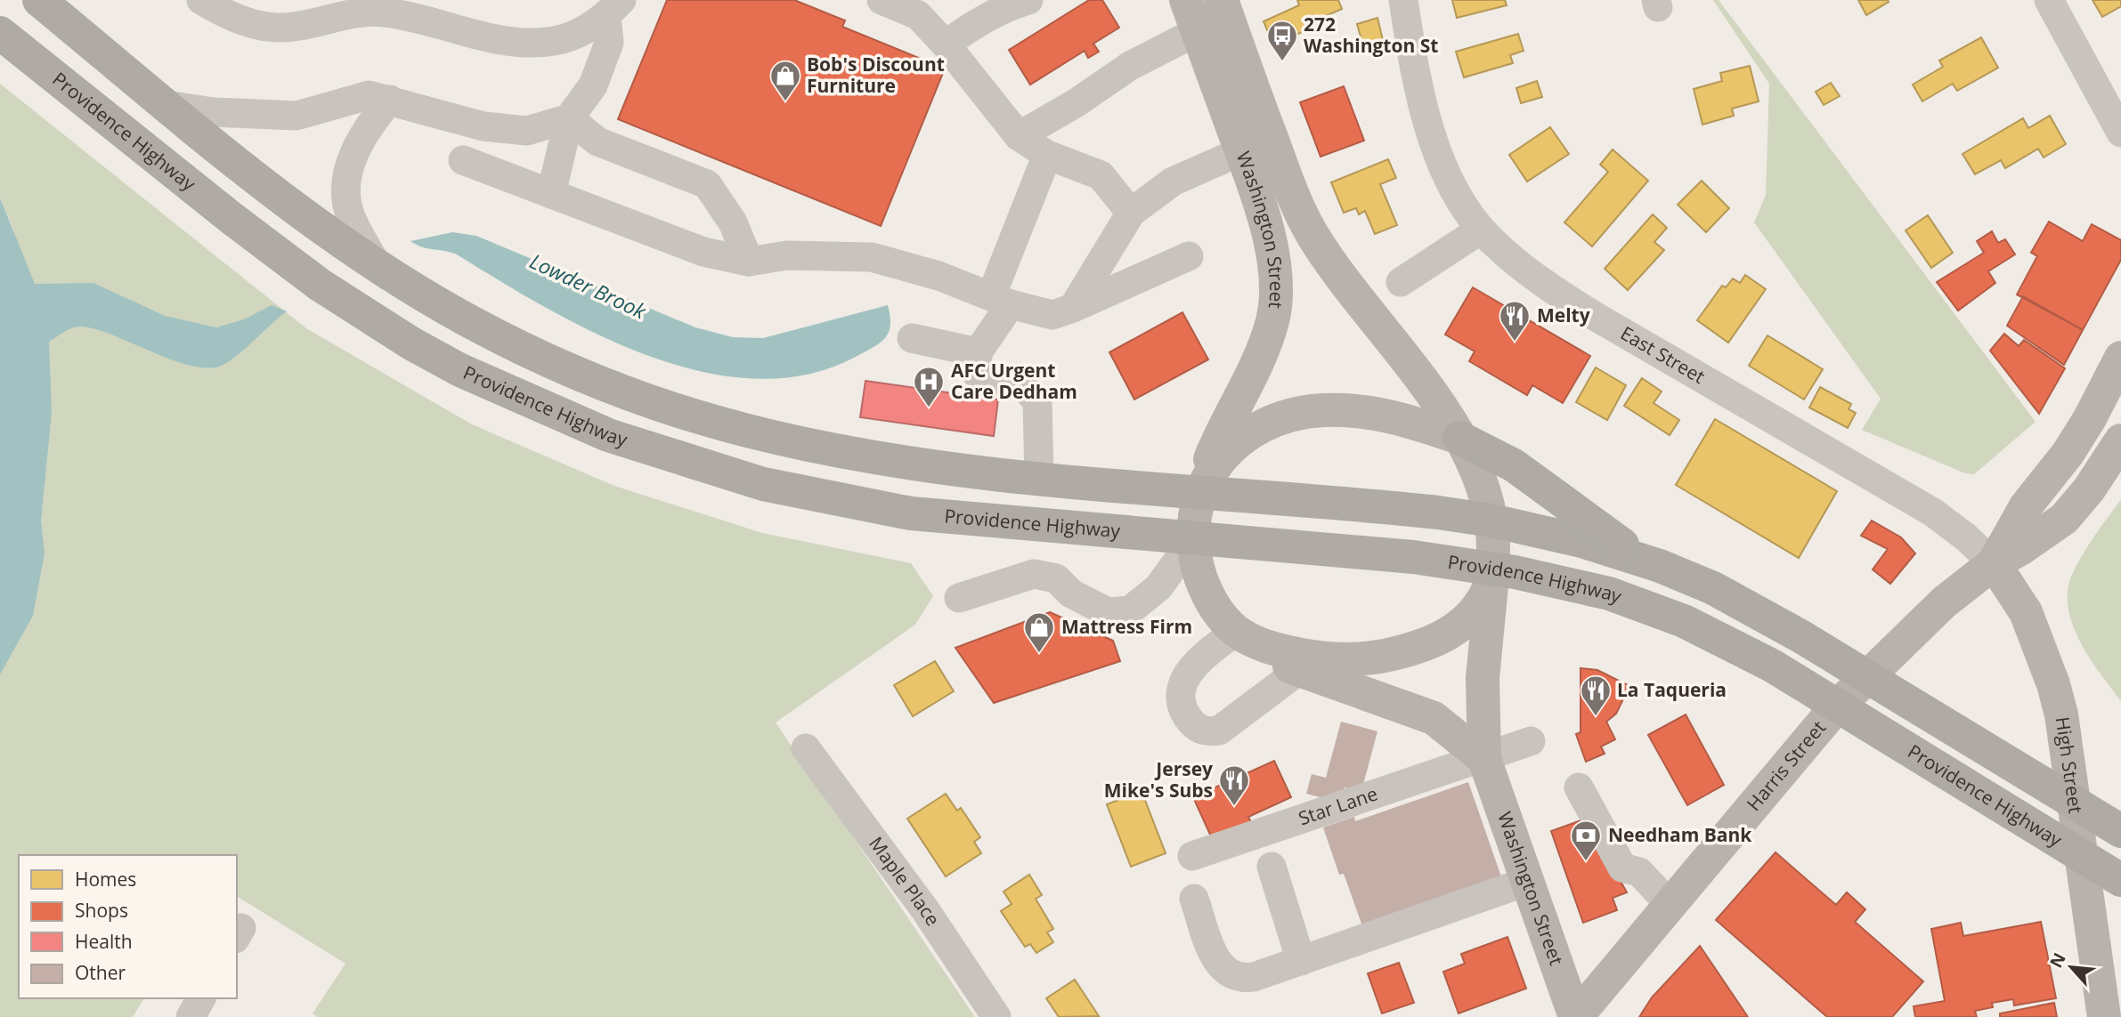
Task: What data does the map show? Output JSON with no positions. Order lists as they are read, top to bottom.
{
  "streets": {
    "highway": ["Providence Highway"],
    "main road": ["Washington Street", "High Street", "Harris Street"],
    "street": ["East Street", "Star Lane", "Maple Place"]
  },
  "crossings": [
    ["Providence Highway", "Washington Street"],
    ["Washington Street", "Harris Street"],
    ["Washington Street", "Star Lane"],
    ["East Street", "High Street"],
    ["East Street", "Harris Street"],
    ["High Street", "Harris Street"]
  ],
  "water": ["Lowder Brook"],
  "places": {
    "bus stop": ["272 Washington St"],
    "shop": ["Bob's Discount Furniture", "Mattress Firm"],
    "restaurant": ["Melty", "La Taqueria", "Jersey Mike's Subs"],
    "hospital": ["AFC Urgent Care Dedham"],
    "bank": ["Needham Bank"]
  },
  "legend": [
    "Homes",
    "Shops",
    "Health",
    "Other"
  ],
  "north": "top left"
}
